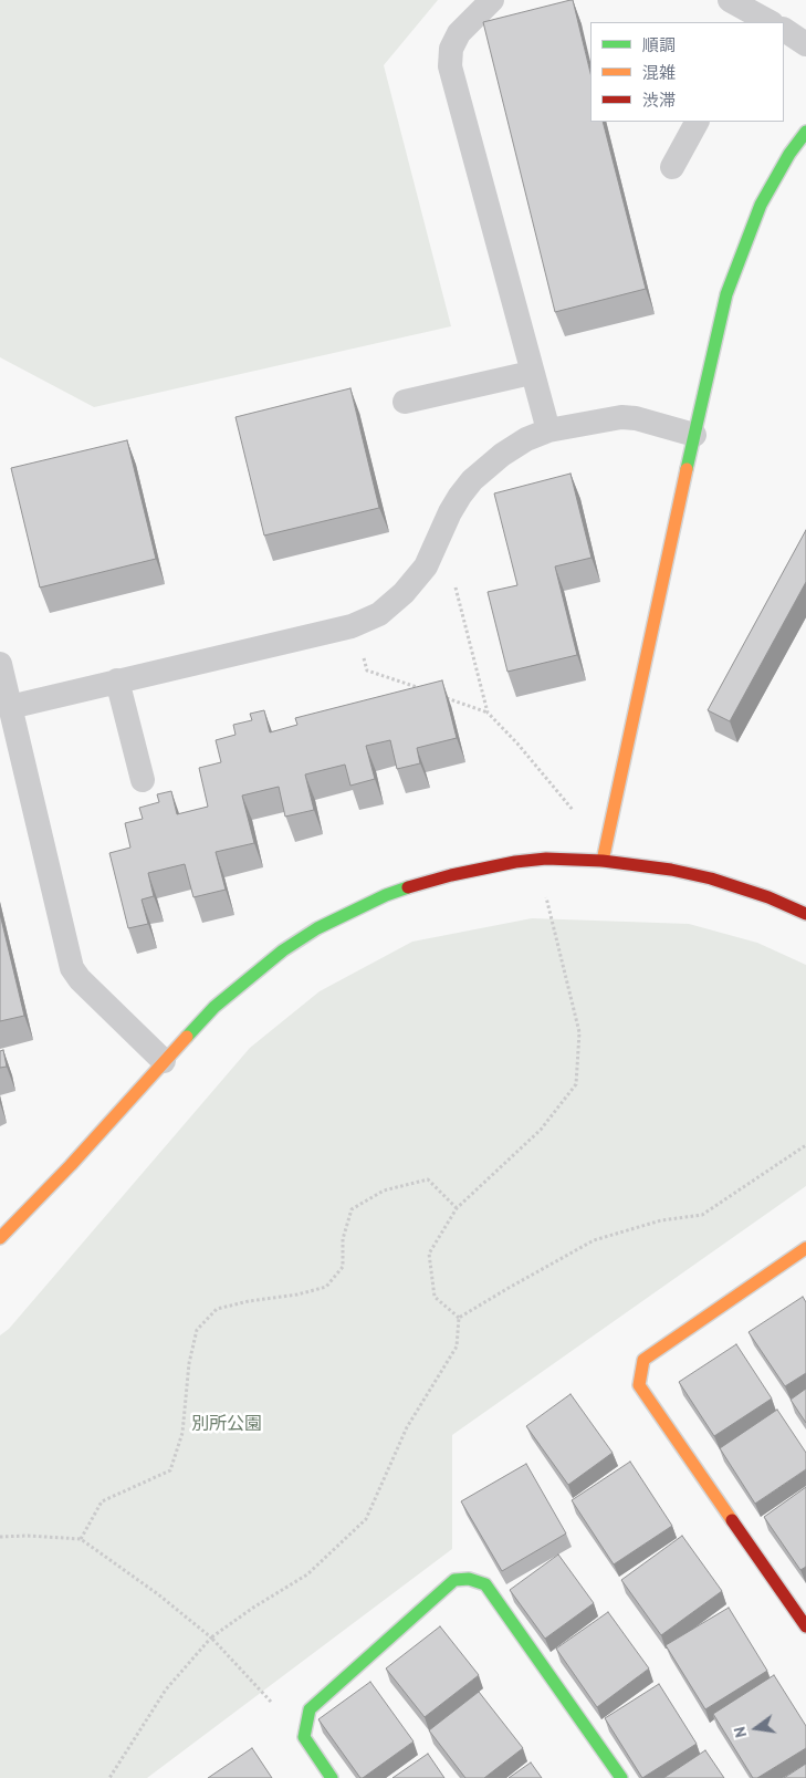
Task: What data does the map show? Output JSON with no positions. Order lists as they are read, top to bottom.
{
  "parks": ["別所公園"],
  "legend": ["順調", "混雑", "渋滞"],
  "north": "left"
}
